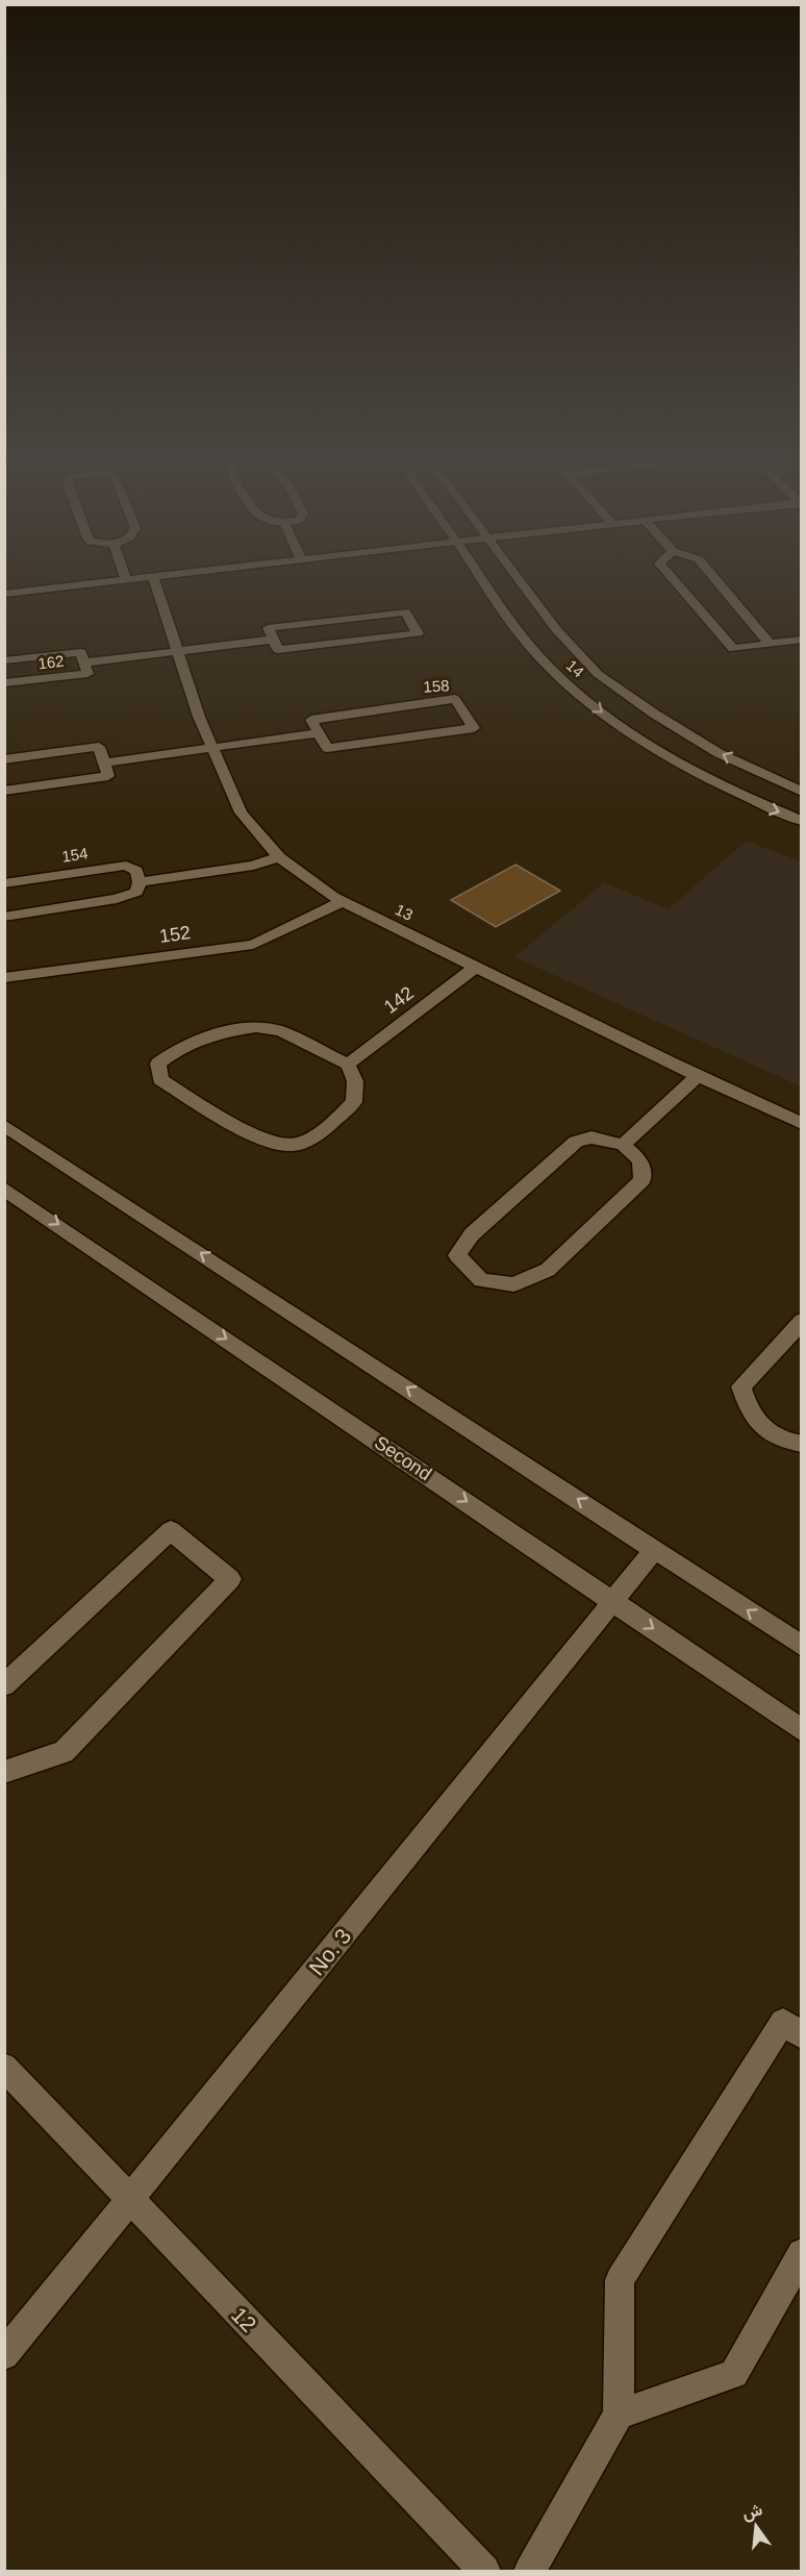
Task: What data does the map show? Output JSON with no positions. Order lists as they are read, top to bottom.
{
  "streets": {
    "street": [
      "162",
      "14",
      "158",
      "154",
      "13",
      "152",
      "142",
      "Second",
      "No. 3",
      "12"
    ]
  },
  "crossings": [
    ["162", "13"],
    ["13", "152"],
    ["13", "142"],
    ["Second", "No. 3"],
    ["No. 3", "12"]
  ],
  "north": "top"
}
